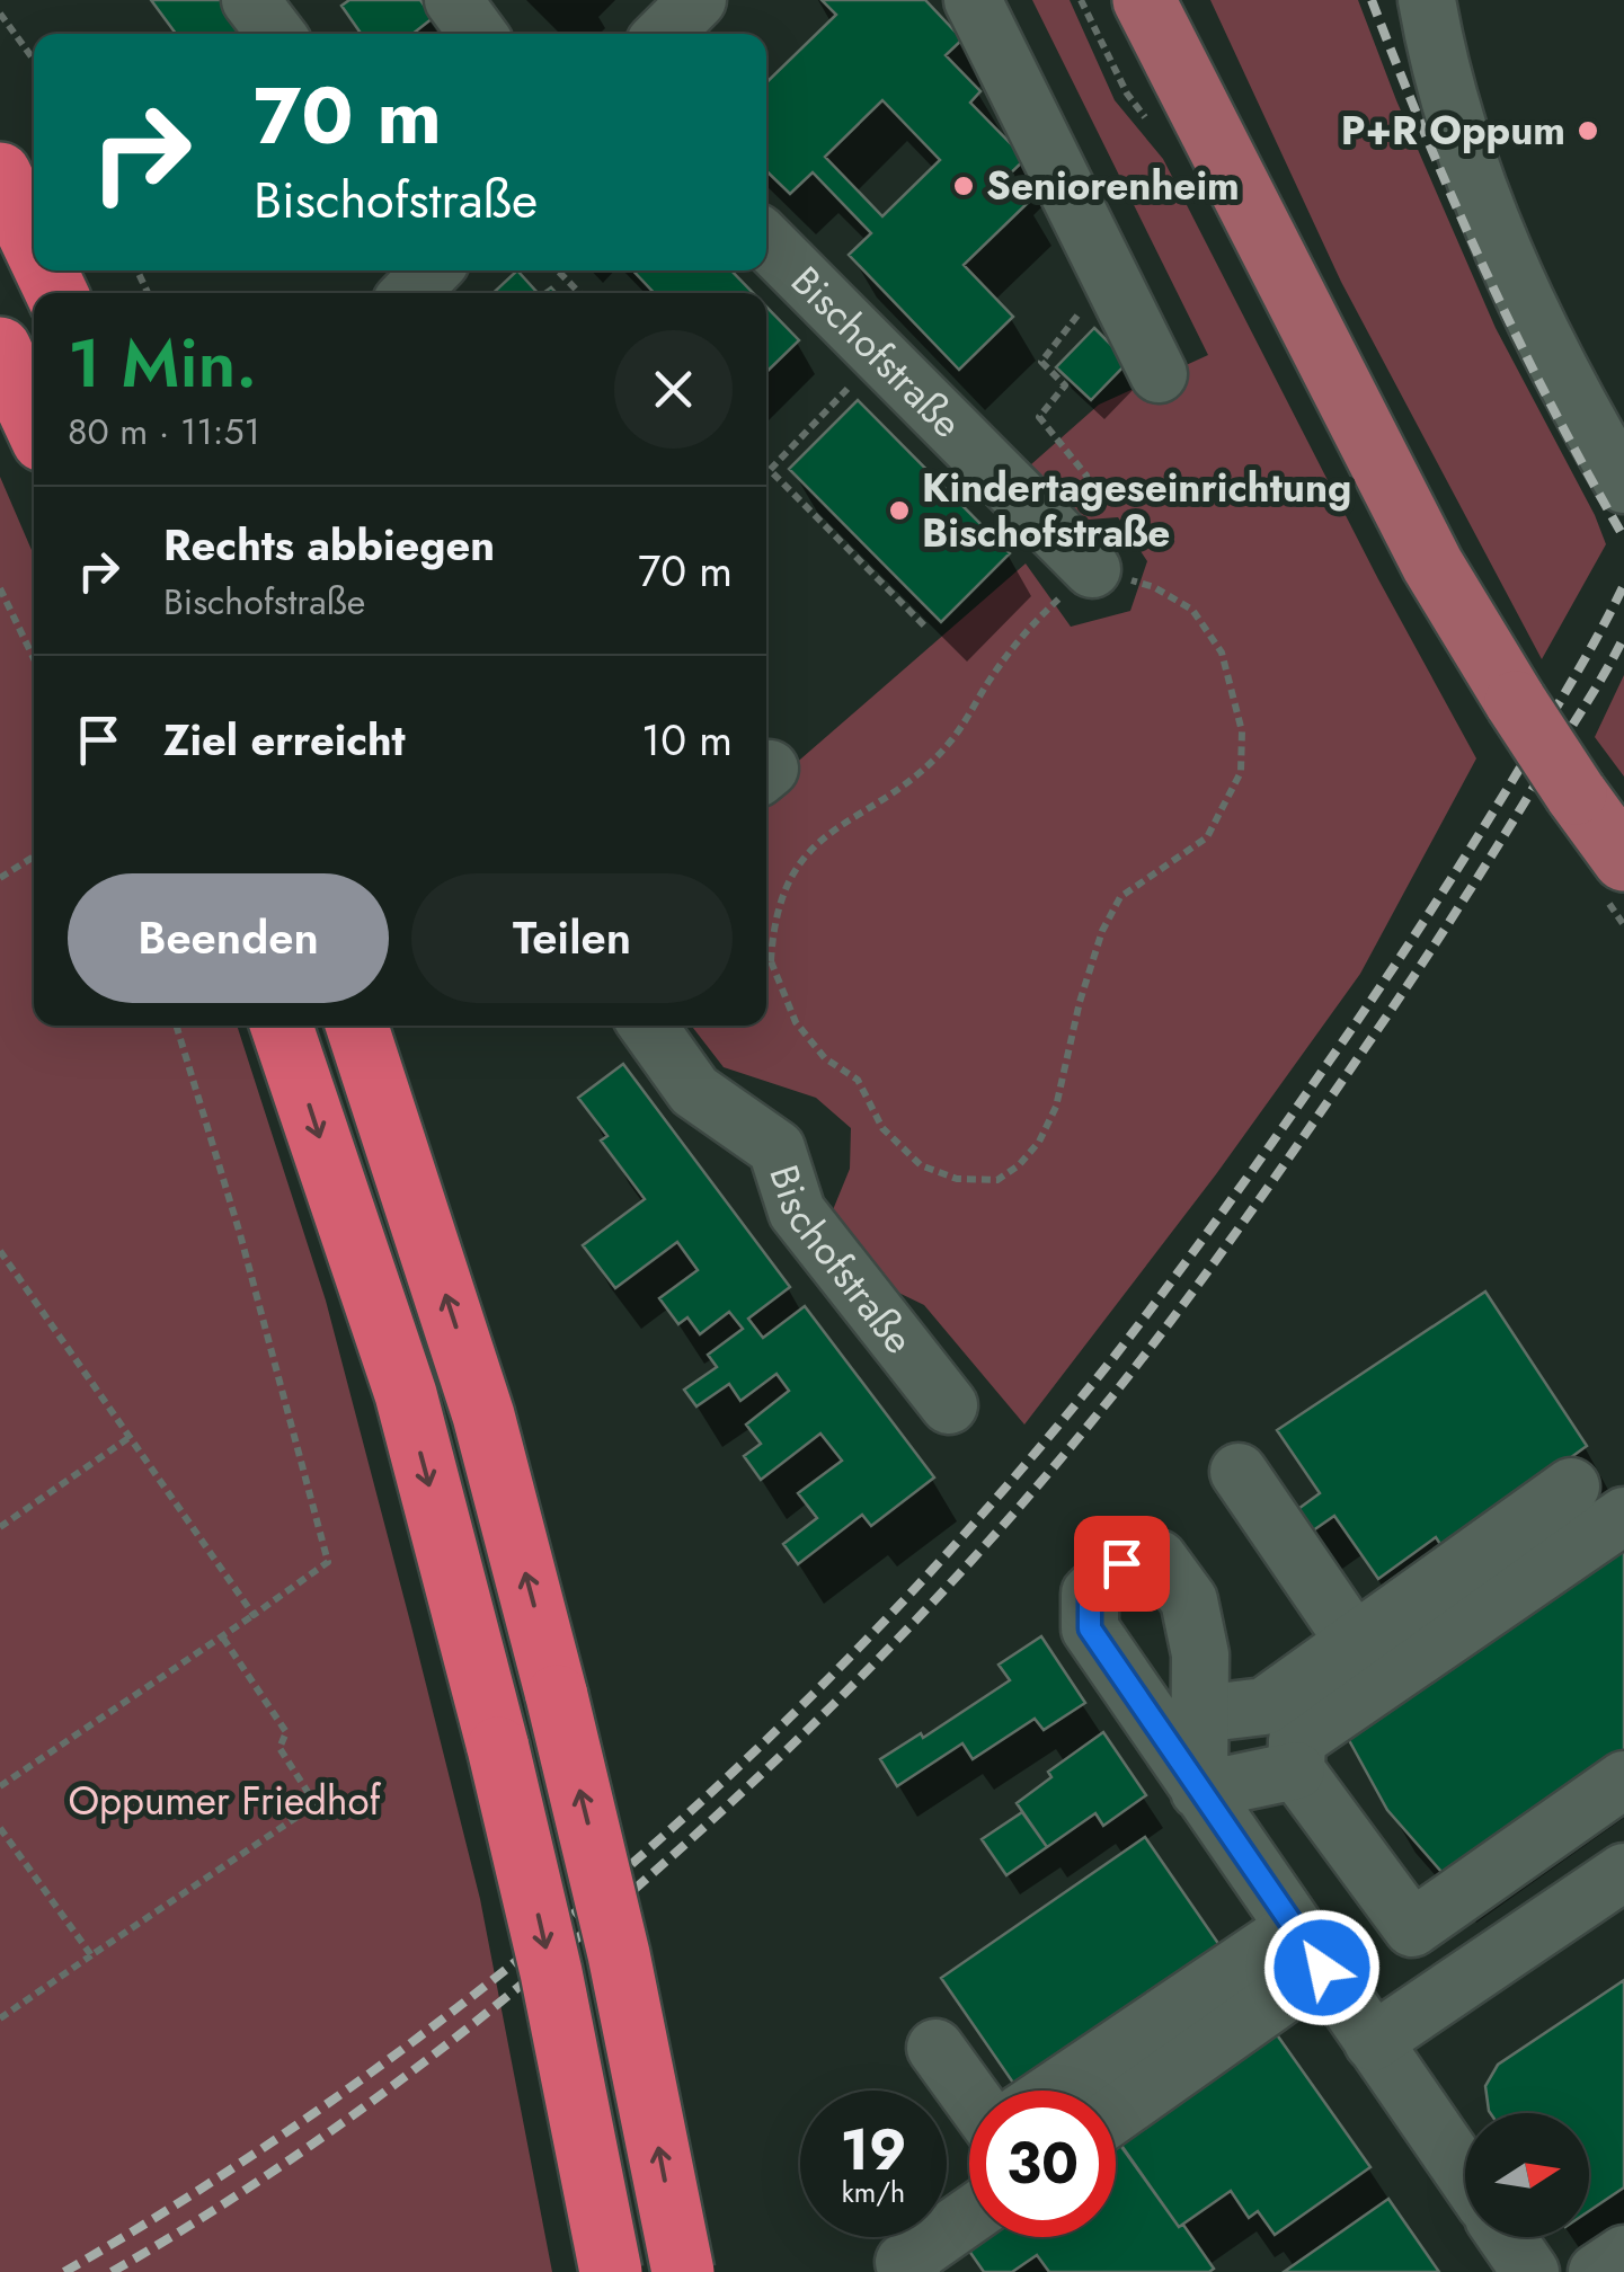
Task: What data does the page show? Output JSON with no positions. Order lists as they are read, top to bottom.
{
  "streets": {
    "street": ["Bischofstraße"]
  },
  "parks": ["Oppumer Friedhof"],
  "places": ["P+R Oppum", "Seniorenheim", "Kindertageseinrichtung Bischofstraße"],
  "north": "right",
  "page": {
    "turn": ["70 m", "Bischofstraße"],
    "heading": ["1 Min.", "80 m · 11:51"],
    "list": [
      {
        "name": "Rechts abbiegen",
        "note": "Bischofstraße",
        "value": "70 m"
      },
      {
        "name": "Ziel erreicht",
        "value": "10 m"
      }
    ],
    "buttons": ["Beenden", "Teilen"],
    "speed": "19 km/h",
    "limit": "30"
  }
}
